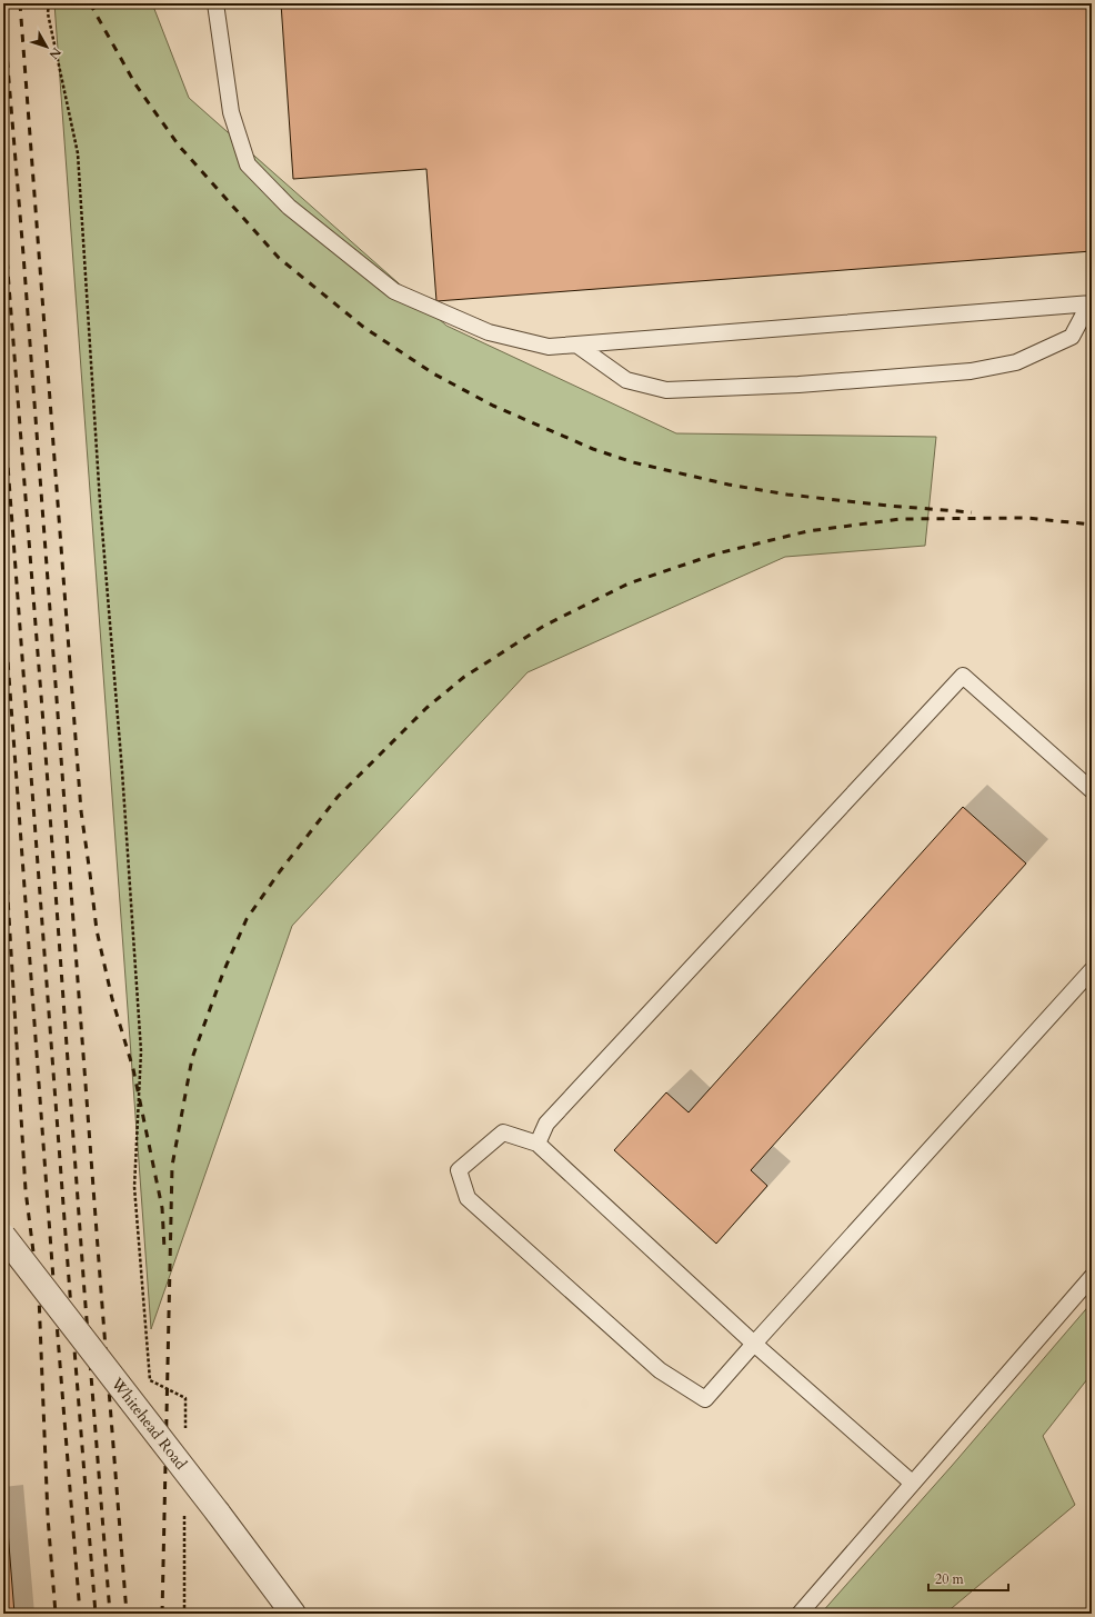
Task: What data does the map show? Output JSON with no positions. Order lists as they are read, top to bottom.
{
  "streets": {
    "street": ["Whitehead Road"]
  },
  "scale_bar": "20 m",
  "north": "bottom right"
}
